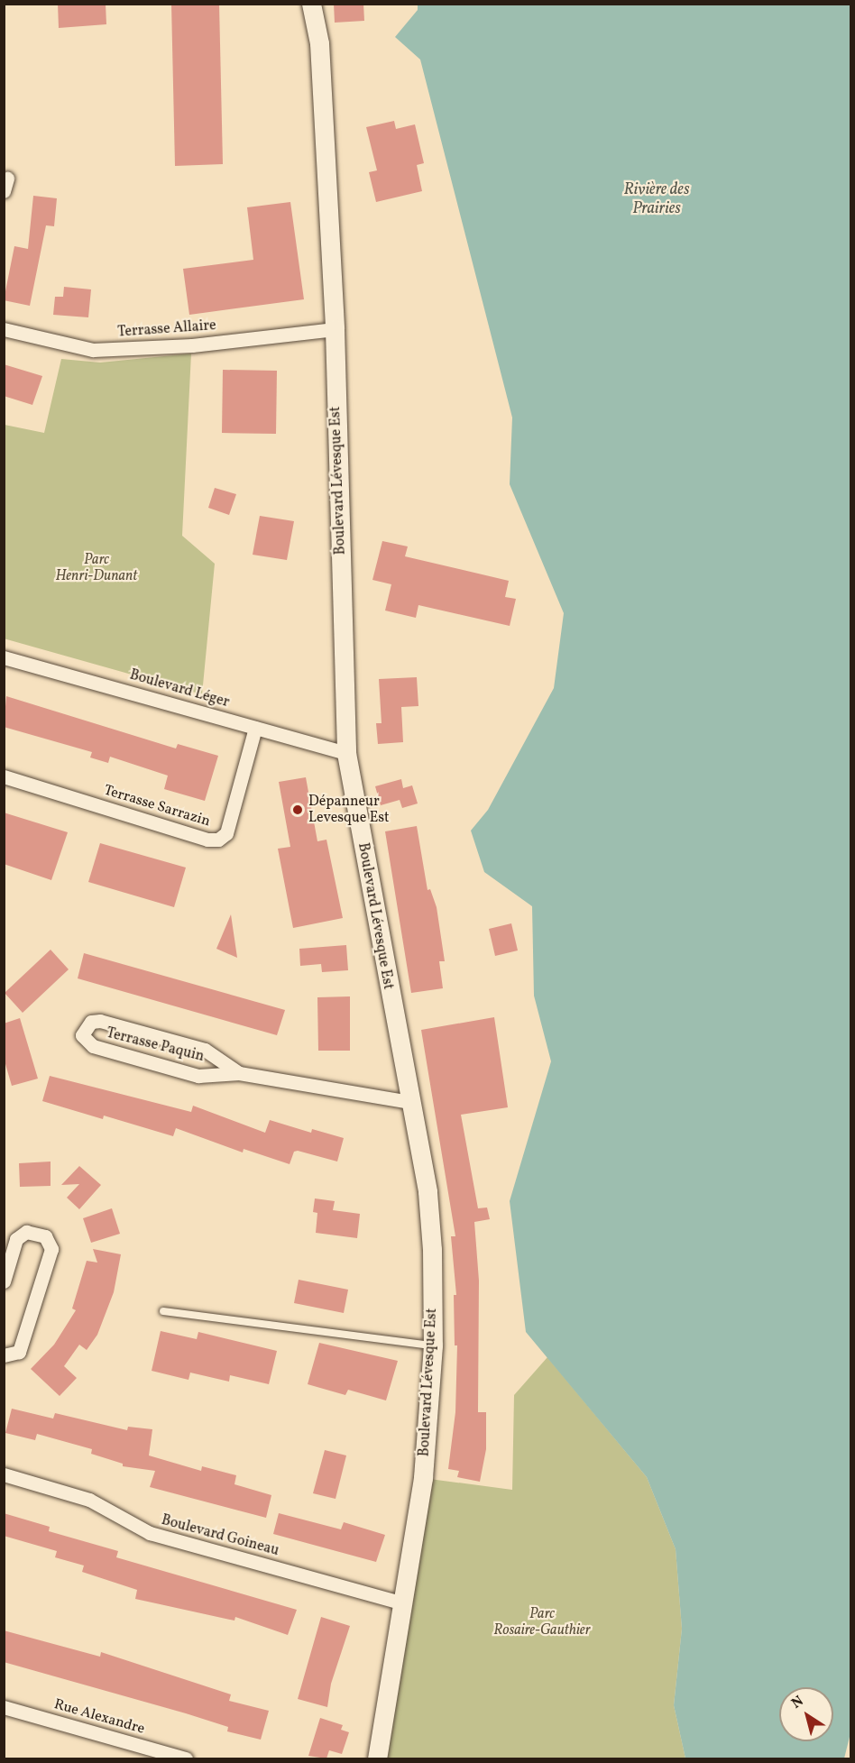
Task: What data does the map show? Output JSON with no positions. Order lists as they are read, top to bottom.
{
  "streets": {
    "street": [
      "Terrasse Allaire",
      "Boulevard Lévesque Est",
      "Boulevard Léger",
      "Terrasse Sarrazin",
      "Terrasse Paquin",
      "Boulevard Goineau",
      "Rue Alexandre"
    ]
  },
  "crossings": [
    ["Terrasse Allaire", "Boulevard Lévesque Est"],
    ["Boulevard Lévesque Est", "Boulevard Léger"],
    ["Boulevard Lévesque Est", "Terrasse Paquin"],
    ["Boulevard Lévesque Est", "Boulevard Goineau"],
    ["Boulevard Léger", "Terrasse Sarrazin"]
  ],
  "water": ["Rivière des Prairies"],
  "parks": ["Parc Henri-Dunant", "Parc Rosaire-Gauthier"],
  "places": ["Dépanneur Levesque Est"],
  "north": "top left"
}
